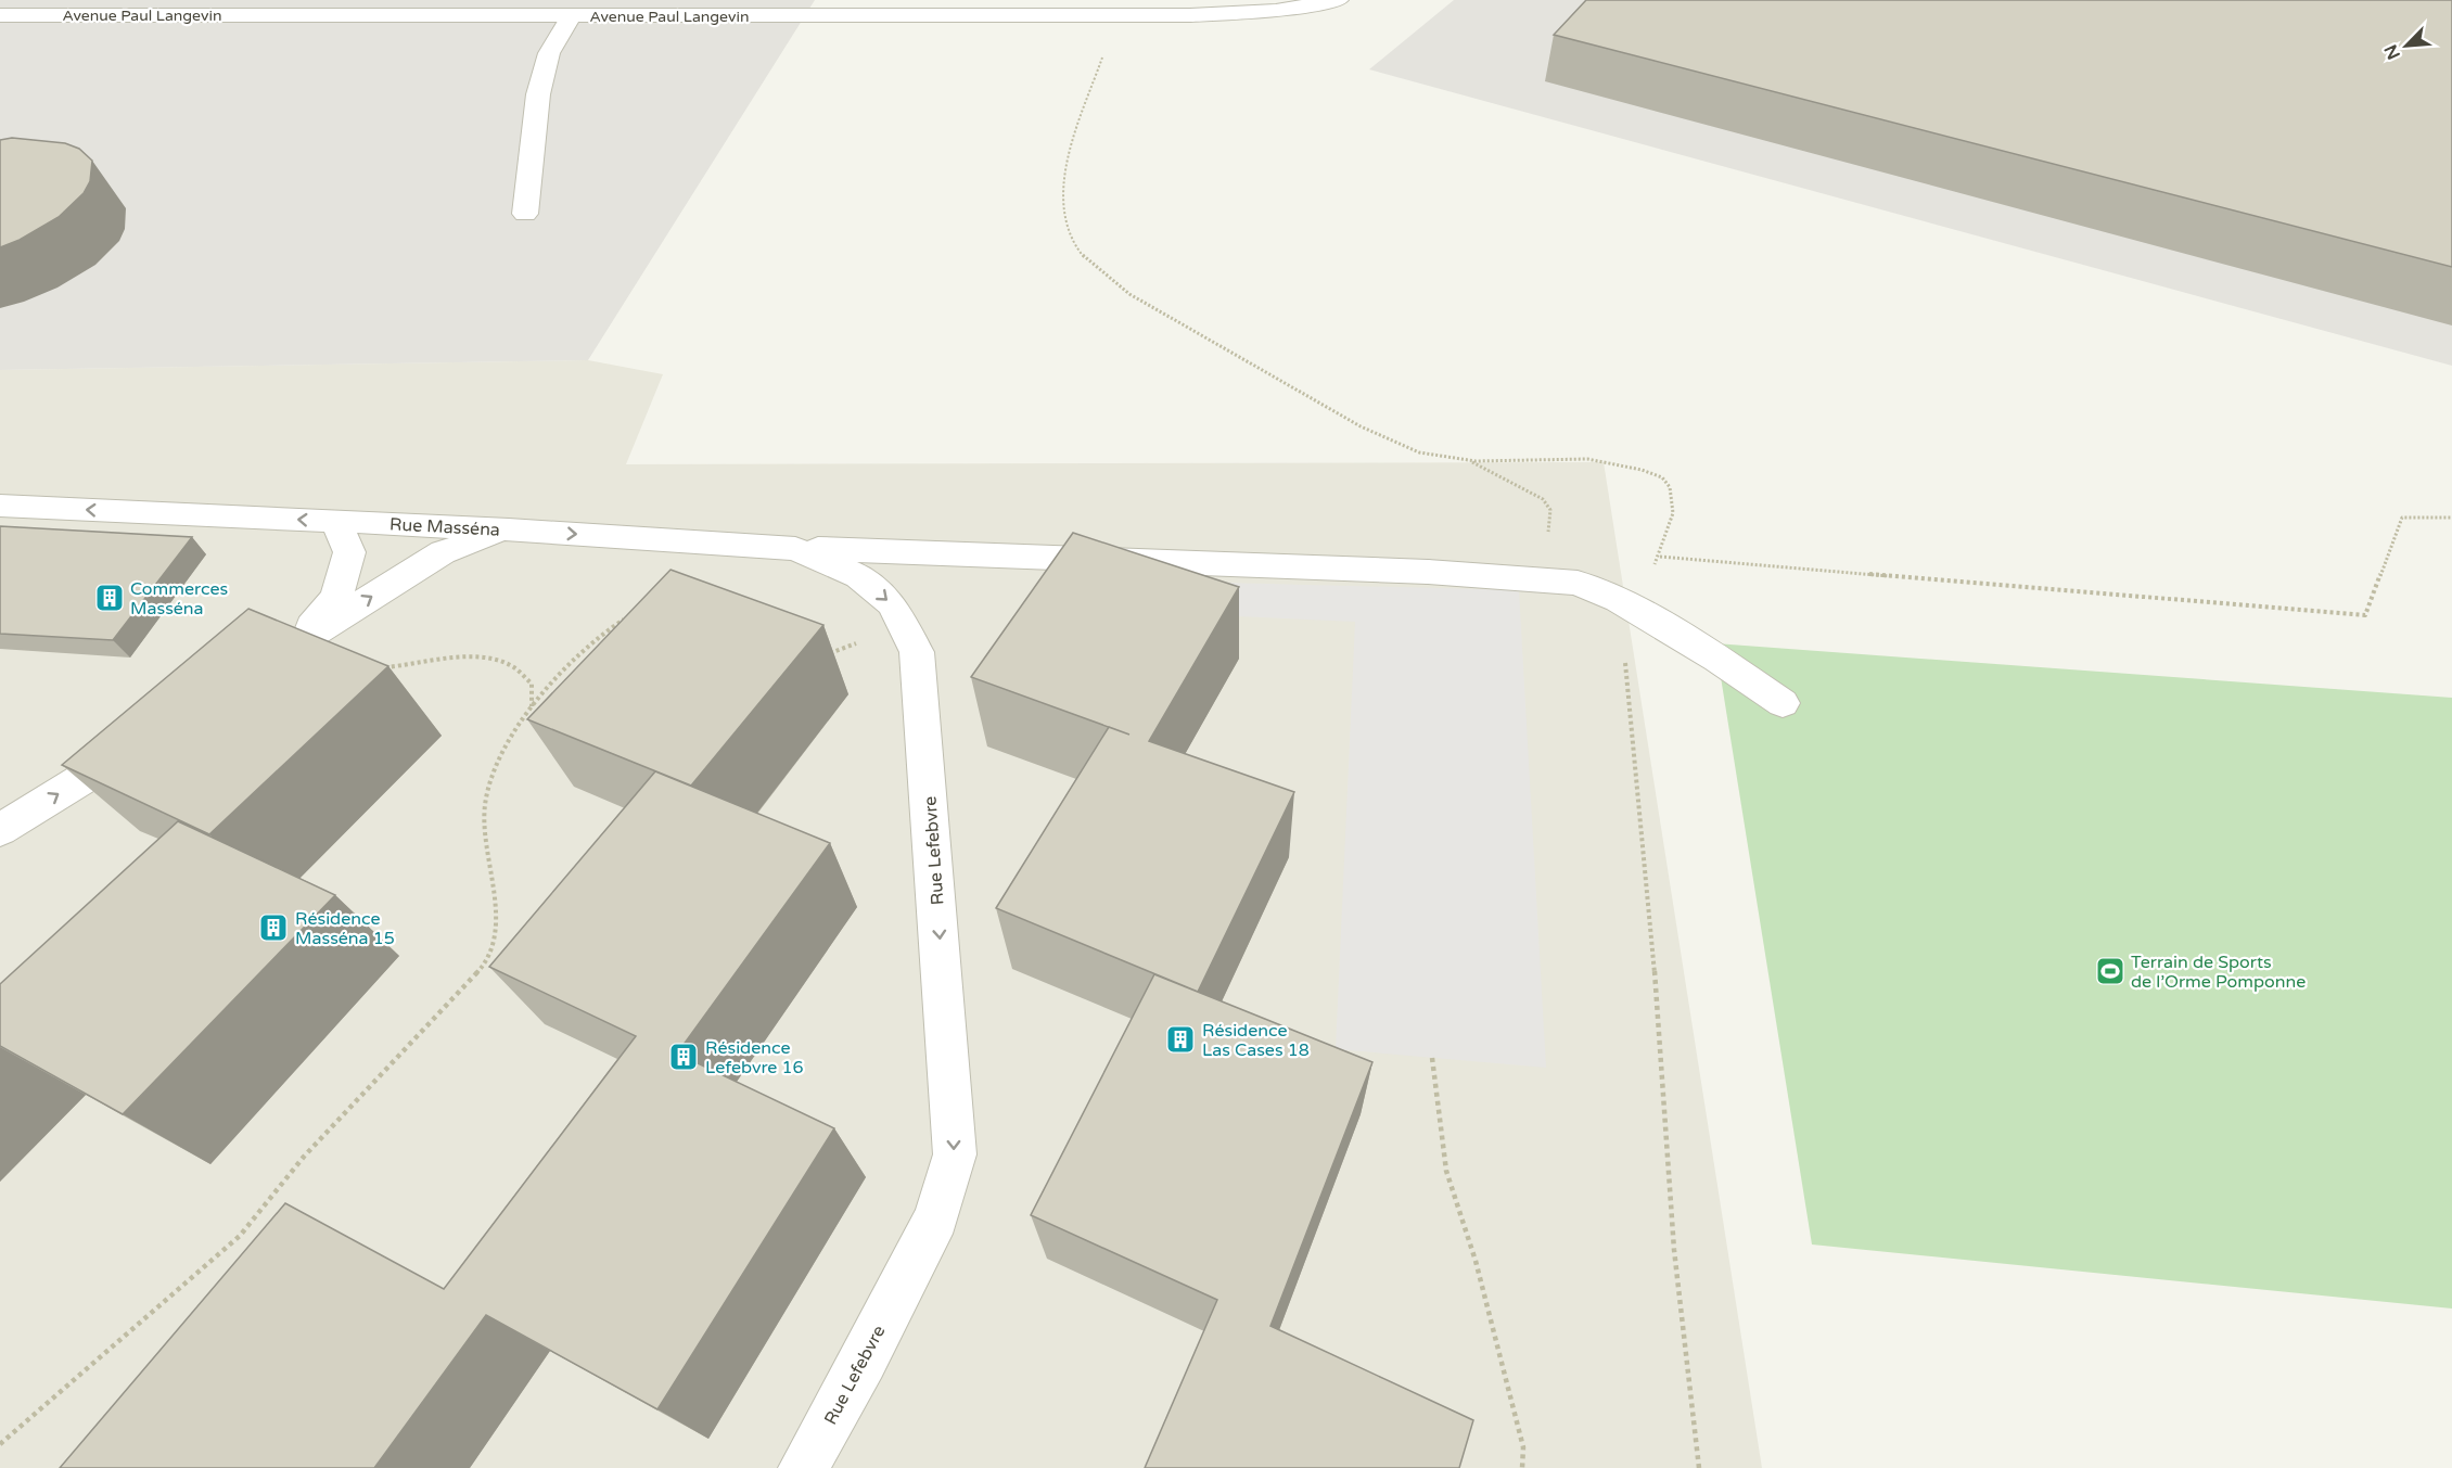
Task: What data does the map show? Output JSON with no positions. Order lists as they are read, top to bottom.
{
  "streets": {
    "street": ["Avenue Paul Langevin", "Rue Masséna", "Rue Lefebvre"]
  },
  "crossings": [
    ["Rue Masséna", "Rue Lefebvre"]
  ],
  "places": {
    "building": [
      "Commerces Masséna",
      "Résidence Masséna 15",
      "Résidence Las Cases 18",
      "Résidence Lefebvre 16"
    ],
    "sports": ["Terrain de Sports de l’Orme Pomponne"]
  },
  "north": "bottom left"
}
